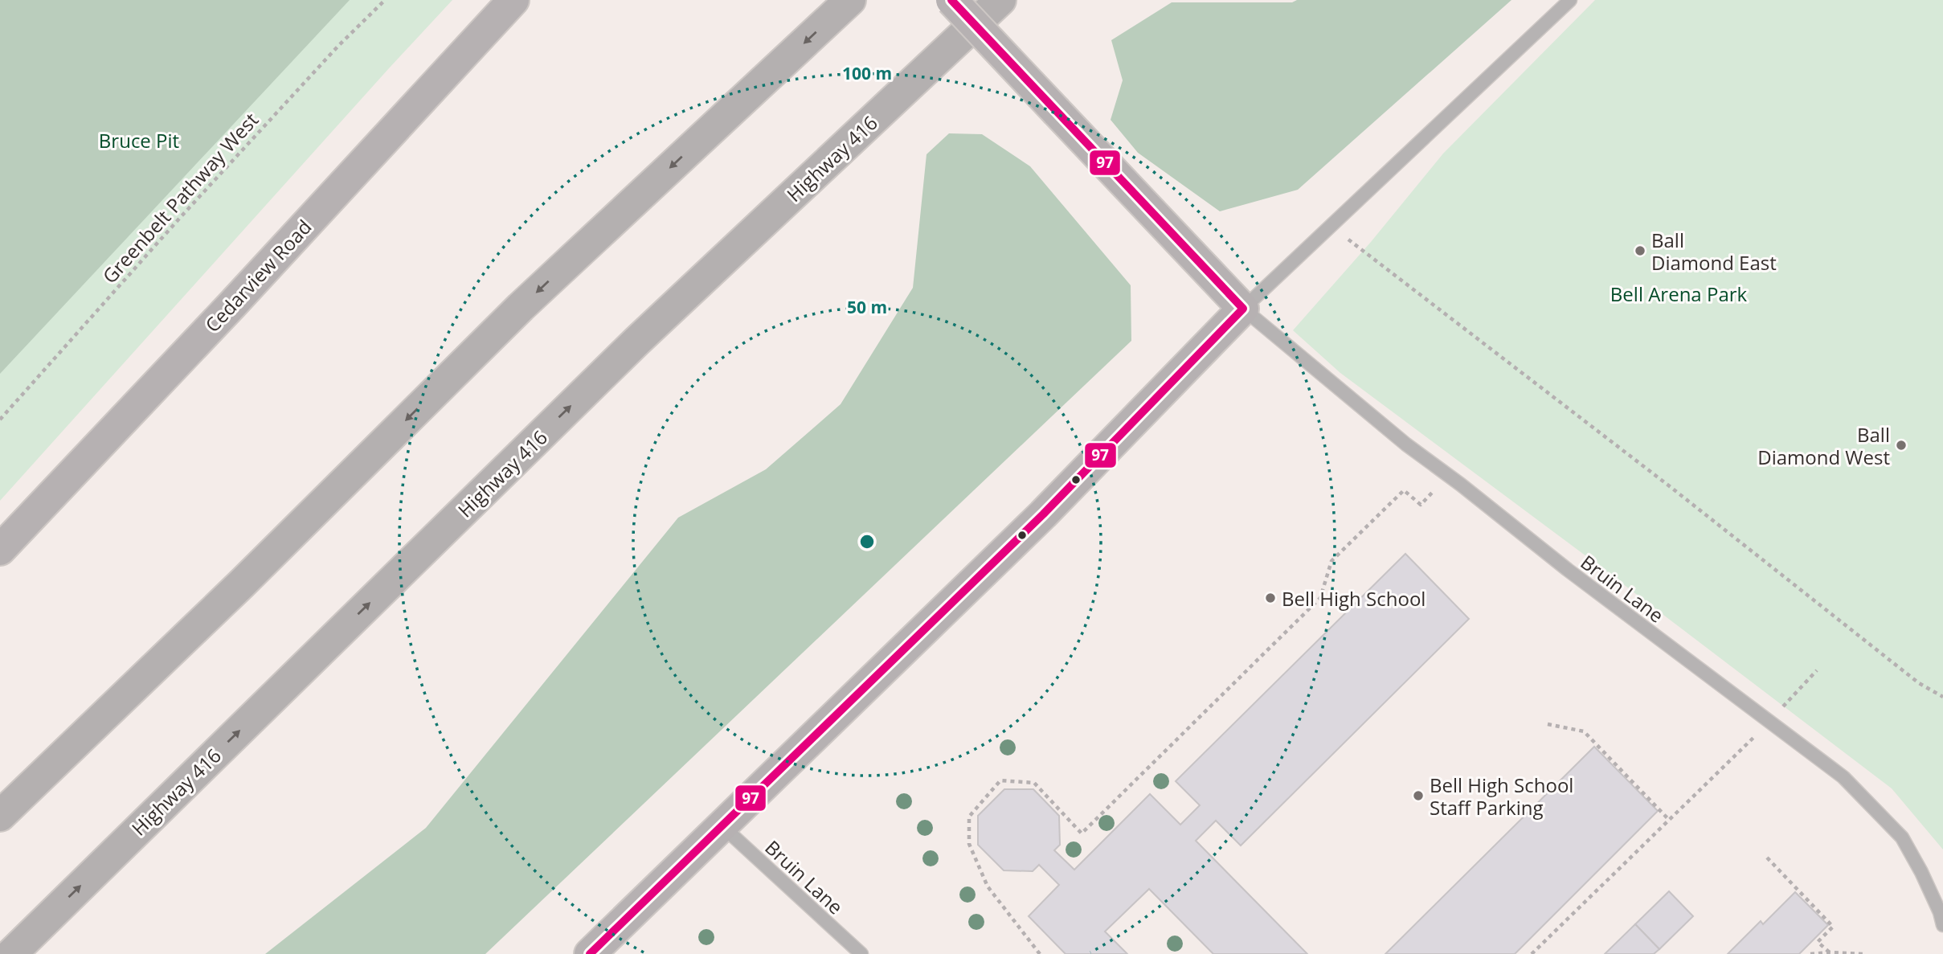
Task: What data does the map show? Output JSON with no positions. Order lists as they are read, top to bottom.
{
  "streets": {
    "highway": ["Highway 416"],
    "street": ["Cedarview Road"],
    "lane": ["Bruin Lane"],
    "path": ["Greenbelt Pathway West"]
  },
  "parks": ["Bruce Pit", "Bell Arena Park"],
  "places": [
    "Ball Diamond East",
    "Ball Diamond West",
    "Bell High School",
    "Bell High School Staff Parking"
  ],
  "lines": ["transit line 97"],
  "rings": ["100 m", "50 m"]
}
